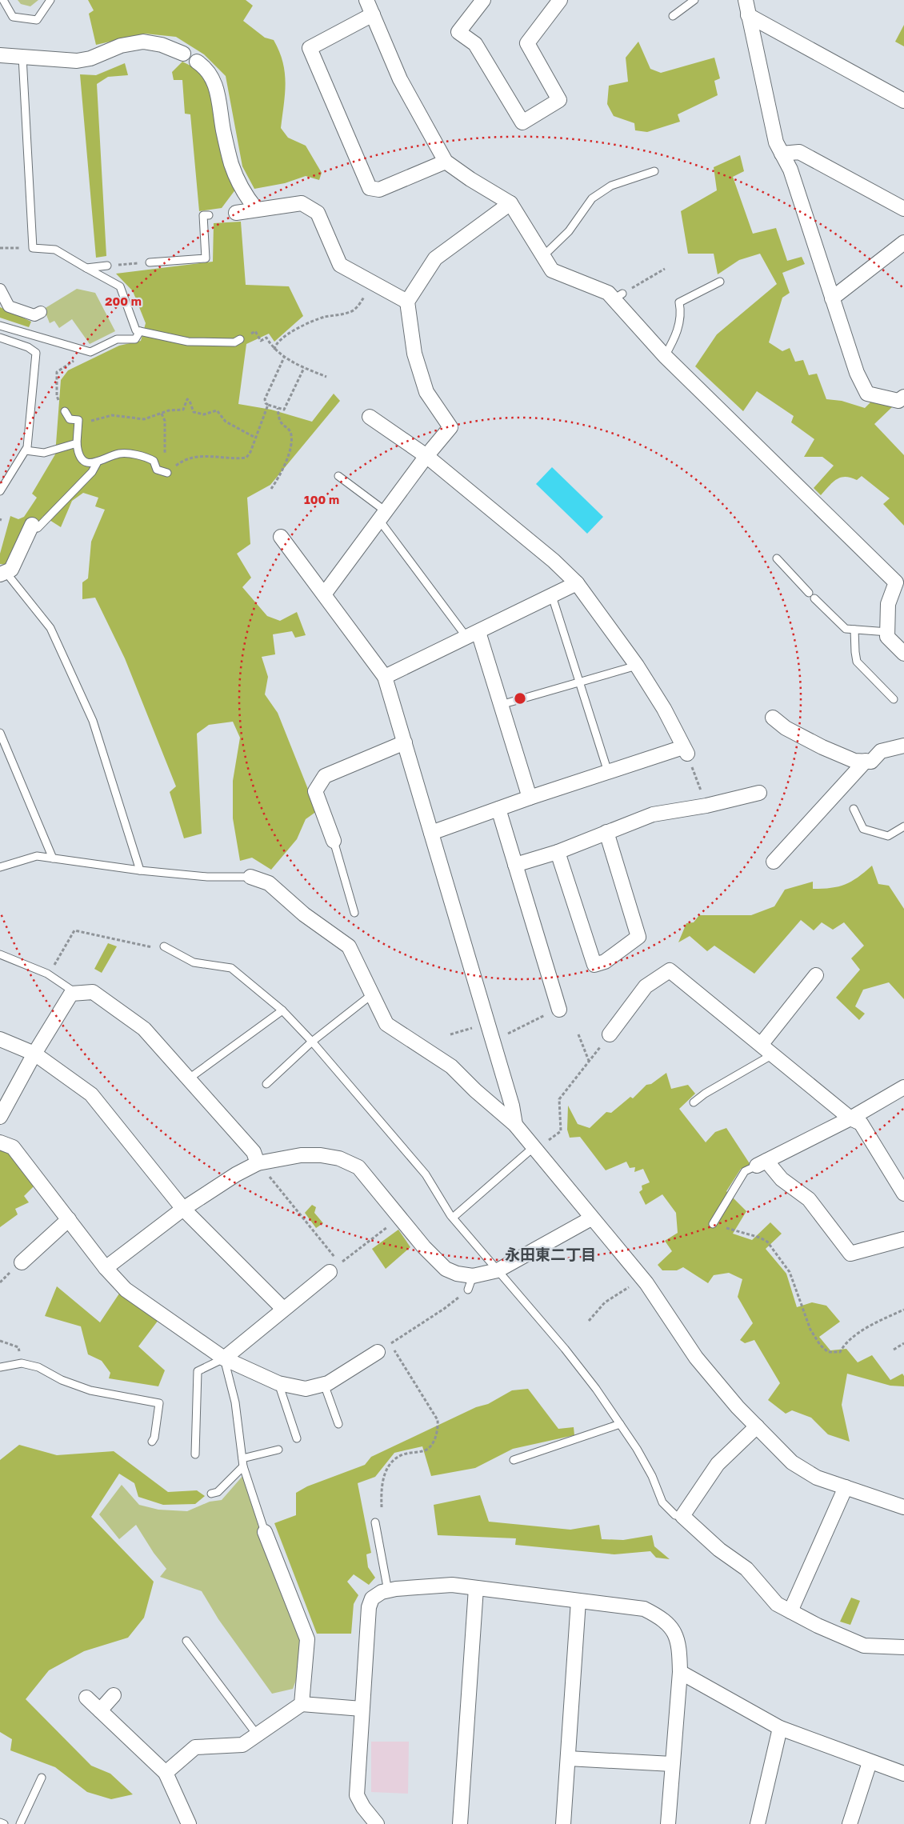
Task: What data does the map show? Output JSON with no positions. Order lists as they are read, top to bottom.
{
  "districts": ["永田東二丁目"],
  "rings": ["200 m", "100 m"]
}
